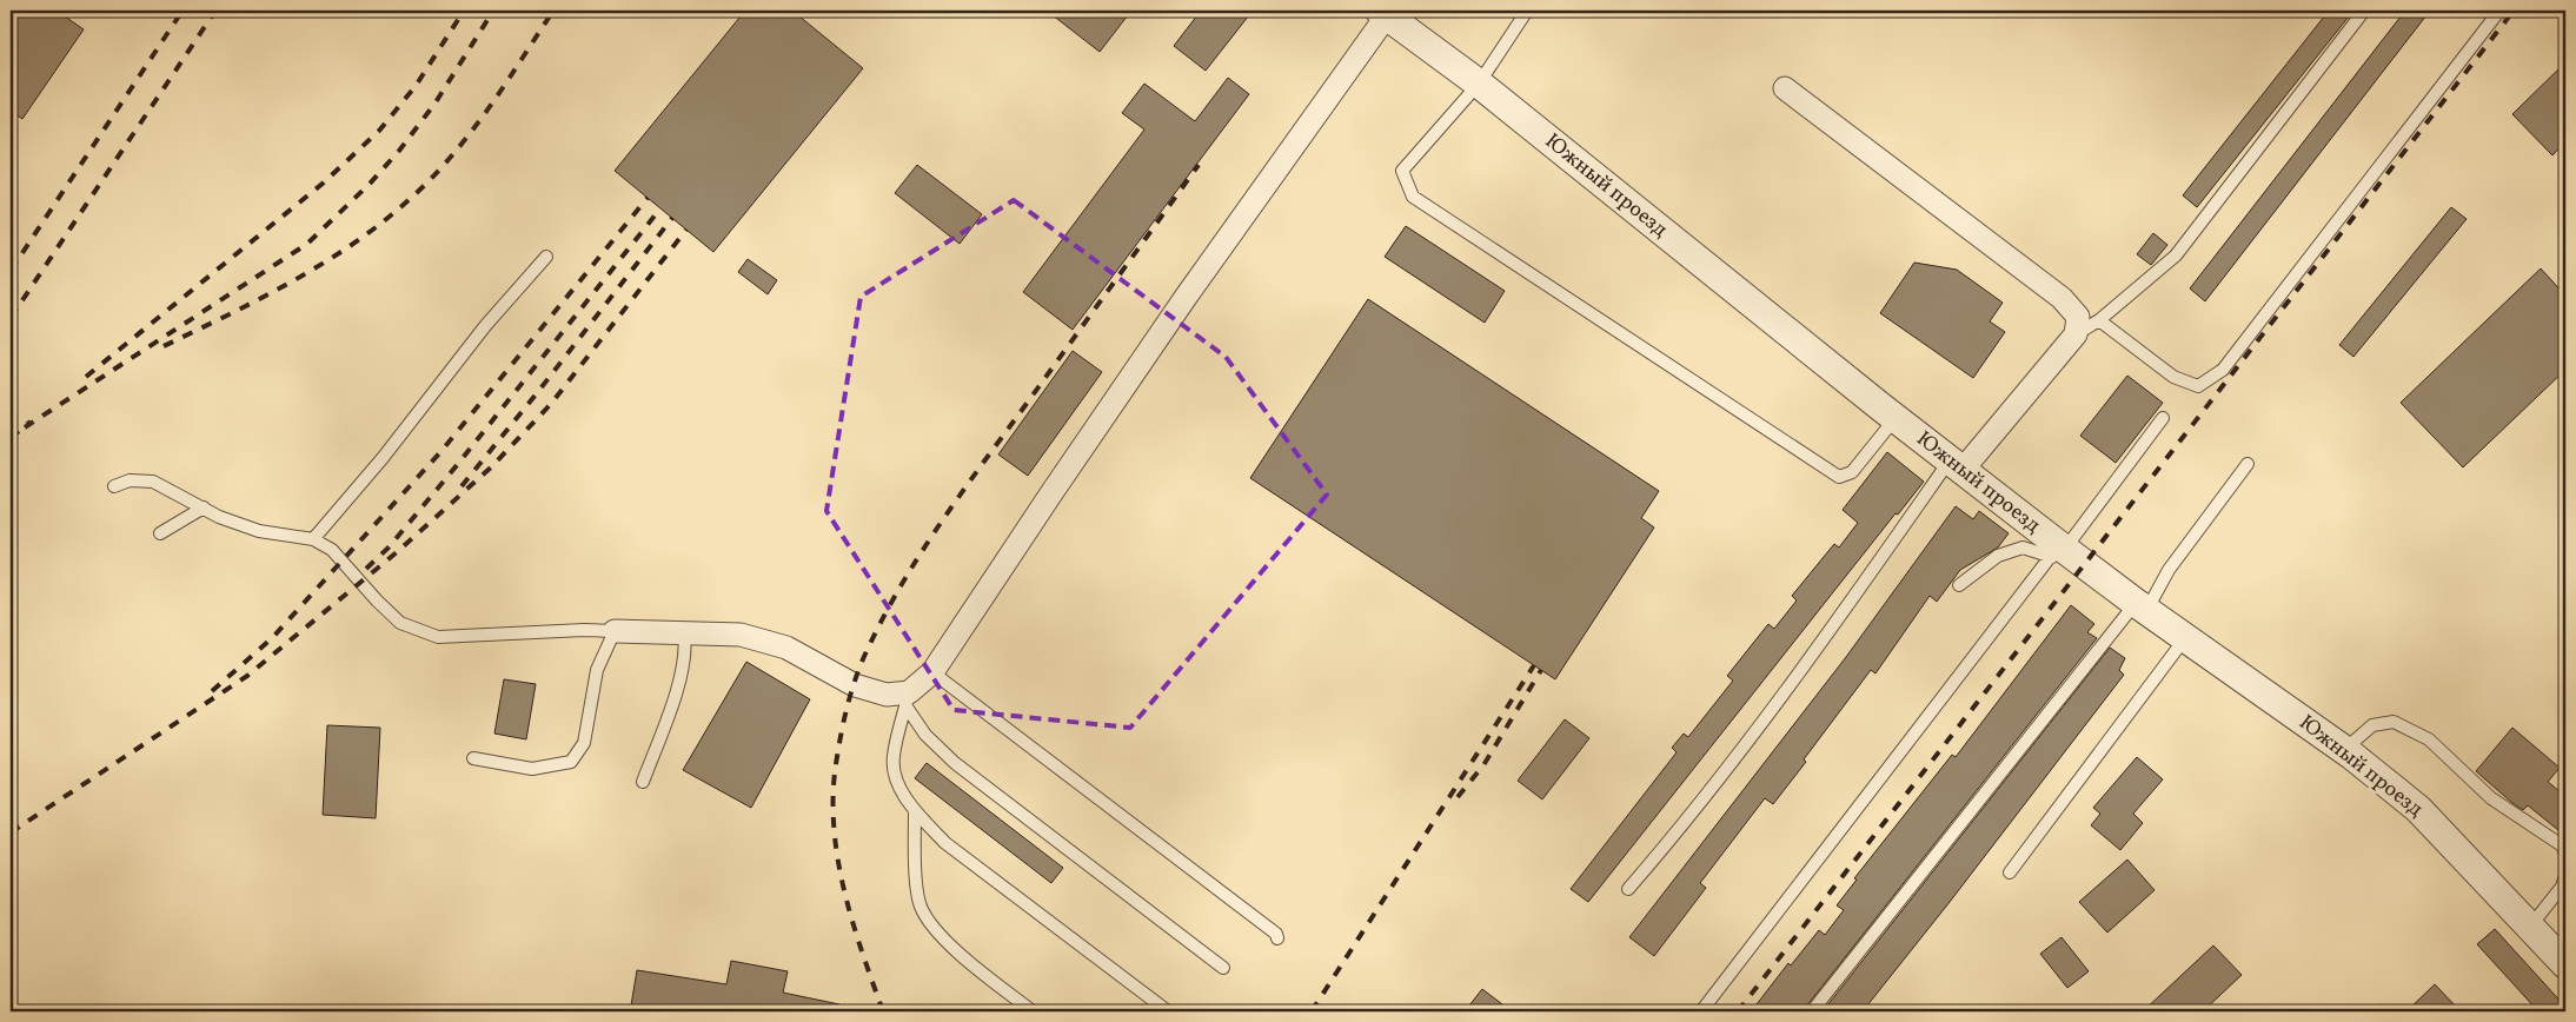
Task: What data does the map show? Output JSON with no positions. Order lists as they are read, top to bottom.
{
  "streets": {
    "street": ["Южный проезд"]
  }
}
